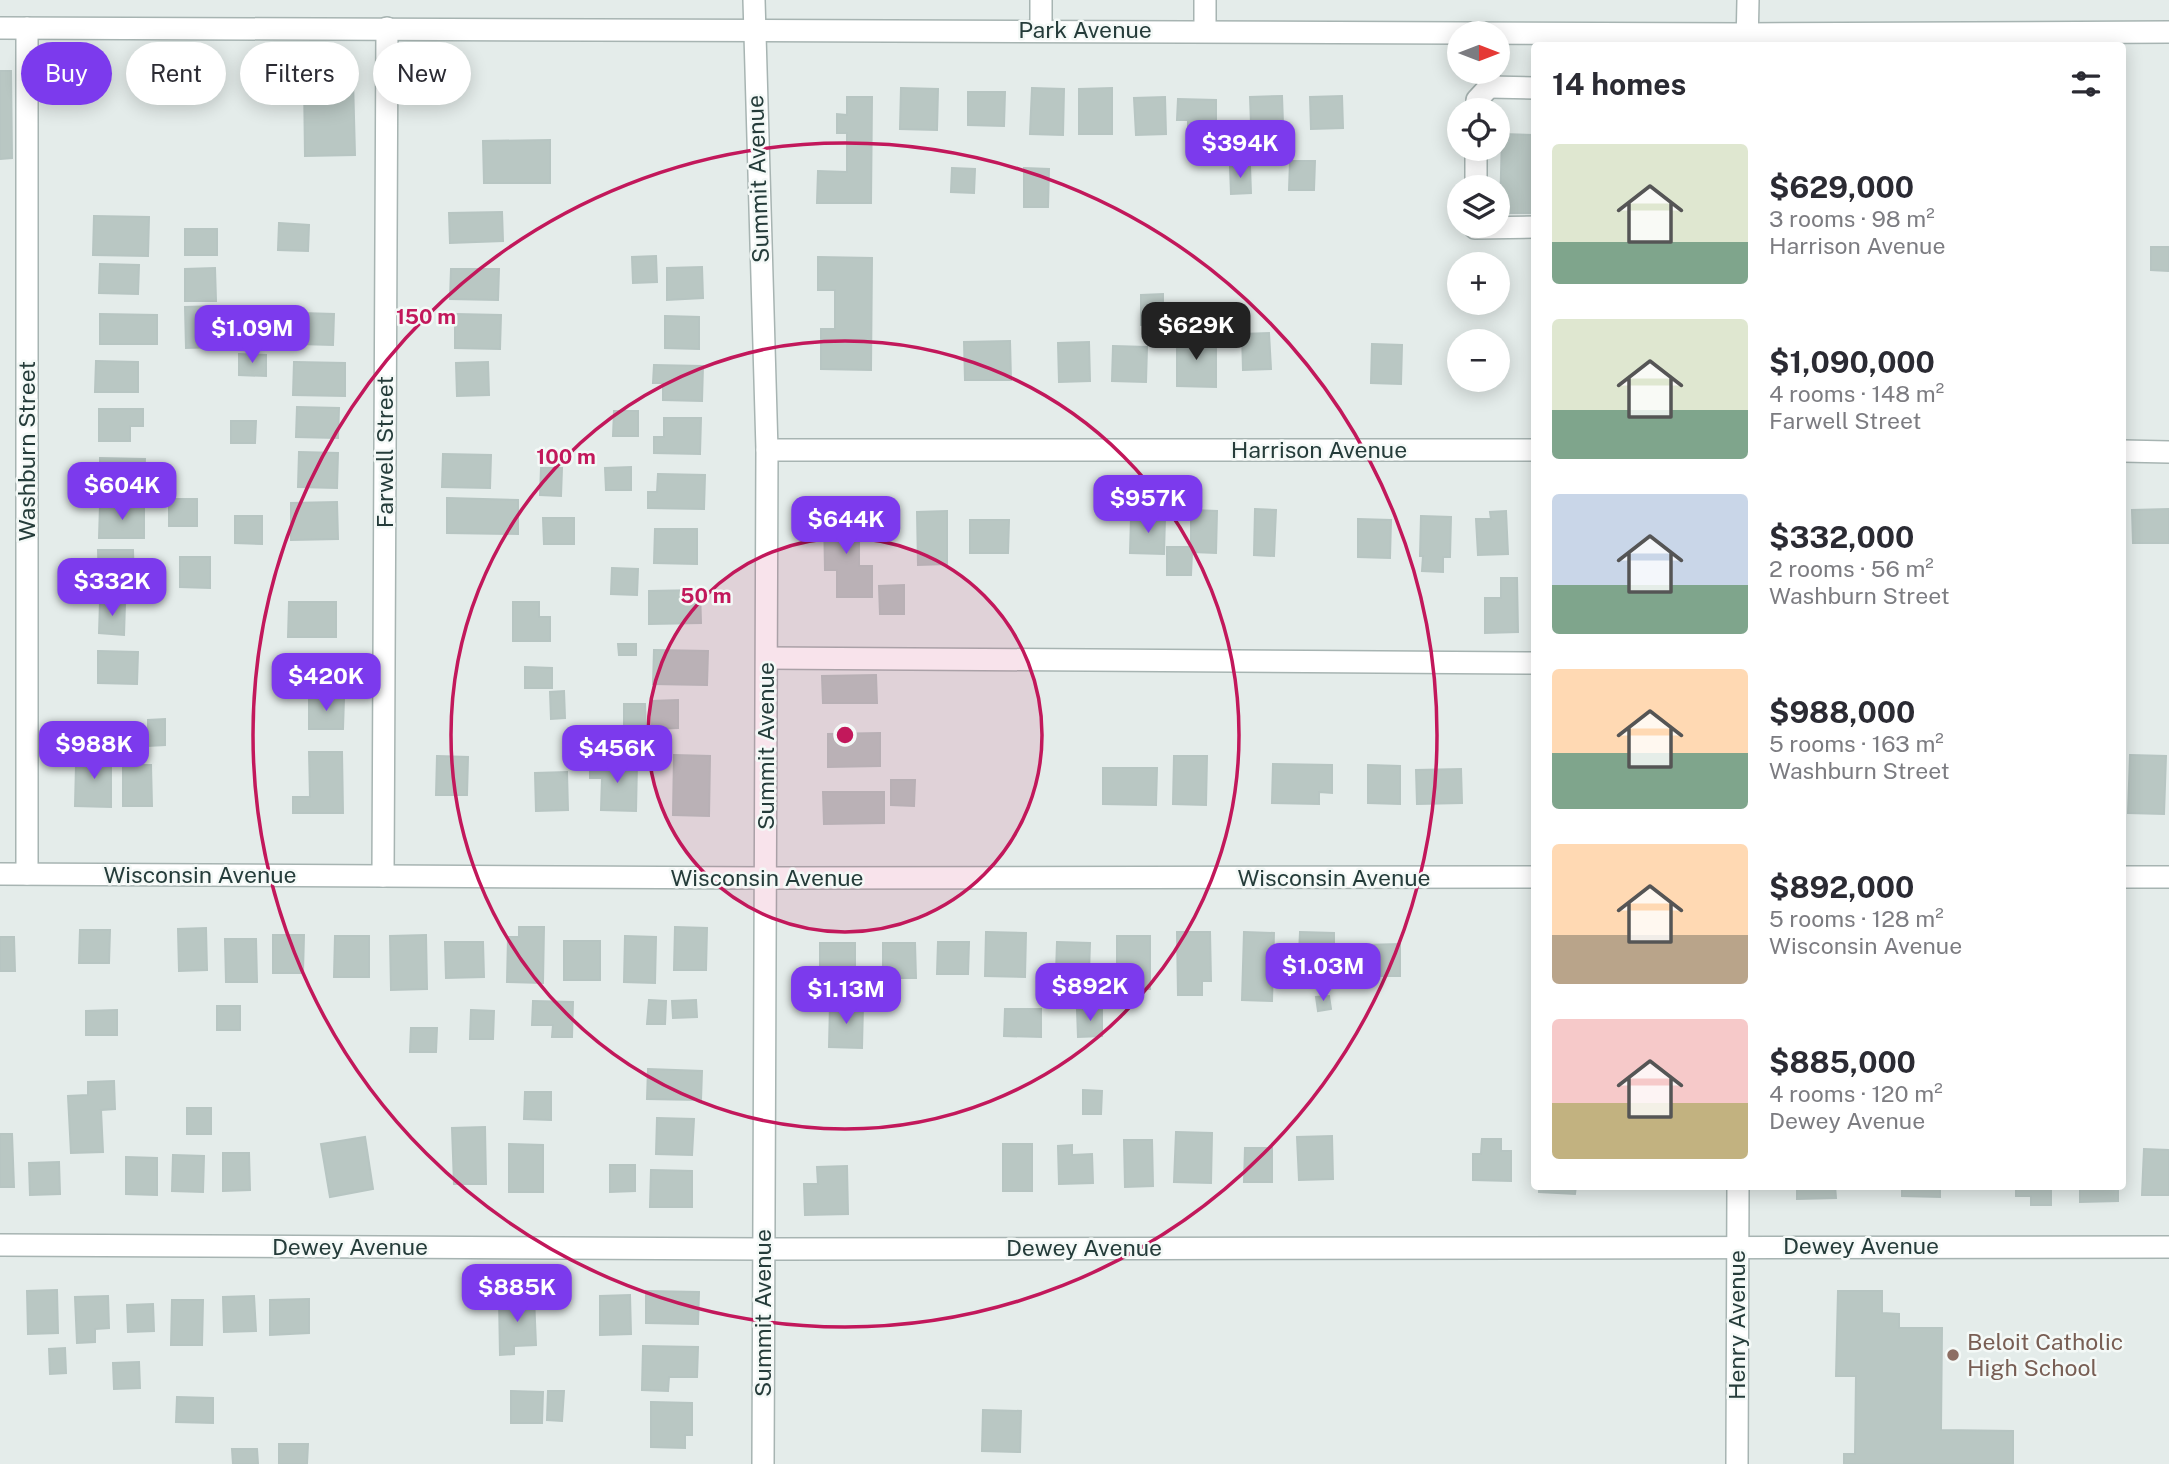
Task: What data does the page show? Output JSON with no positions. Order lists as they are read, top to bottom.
{
  "streets": {
    "street": [
      "Park Avenue",
      "Summit Avenue",
      "Harrison Avenue",
      "Washburn Street",
      "Farwell Street",
      "Wisconsin Avenue",
      "Dewey Avenue",
      "Henry Avenue"
    ]
  },
  "crossings": [
    ["Park Avenue", "Summit Avenue"],
    ["Park Avenue", "Washburn Street"],
    ["Park Avenue", "Farwell Street"],
    ["Summit Avenue", "Harrison Avenue"],
    ["Summit Avenue", "Wisconsin Avenue"],
    ["Summit Avenue", "Dewey Avenue"],
    ["Washburn Street", "Wisconsin Avenue"],
    ["Farwell Street", "Wisconsin Avenue"],
    ["Dewey Avenue", "Henry Avenue"]
  ],
  "places": ["Beloit Catholic High School"],
  "north": "right",
  "page": {
    "map_buttons": ["+", "−"],
    "chip": [
      "Buy",
      "Rent",
      "Filters",
      "New"
    ],
    "heading": "14 homes",
    "price": [
      "$394K",
      "$629K",
      "$1.09M",
      "$604K",
      "$957K",
      "$644K",
      "$332K",
      "$420K",
      "$988K",
      "$456K",
      "$1.03M",
      "$892K",
      "$1.13M",
      "$885K"
    ],
    "list": [
      {
        "name": "$629,000",
        "note": "3 rooms · 98 m² · Harrison Avenue"
      },
      {
        "name": "$1,090,000",
        "note": "4 rooms · 148 m² · Farwell Street"
      },
      {
        "name": "$332,000",
        "note": "2 rooms · 56 m² · Washburn Street"
      },
      {
        "name": "$988,000",
        "note": "5 rooms · 163 m² · Washburn Street"
      },
      {
        "name": "$892,000",
        "note": "5 rooms · 128 m² · Wisconsin Avenue"
      },
      {
        "name": "$885,000",
        "note": "4 rooms · 120 m² · Dewey Avenue"
      }
    ]
  },
  "rings": ["150 m", "100 m", "50 m"]
}
